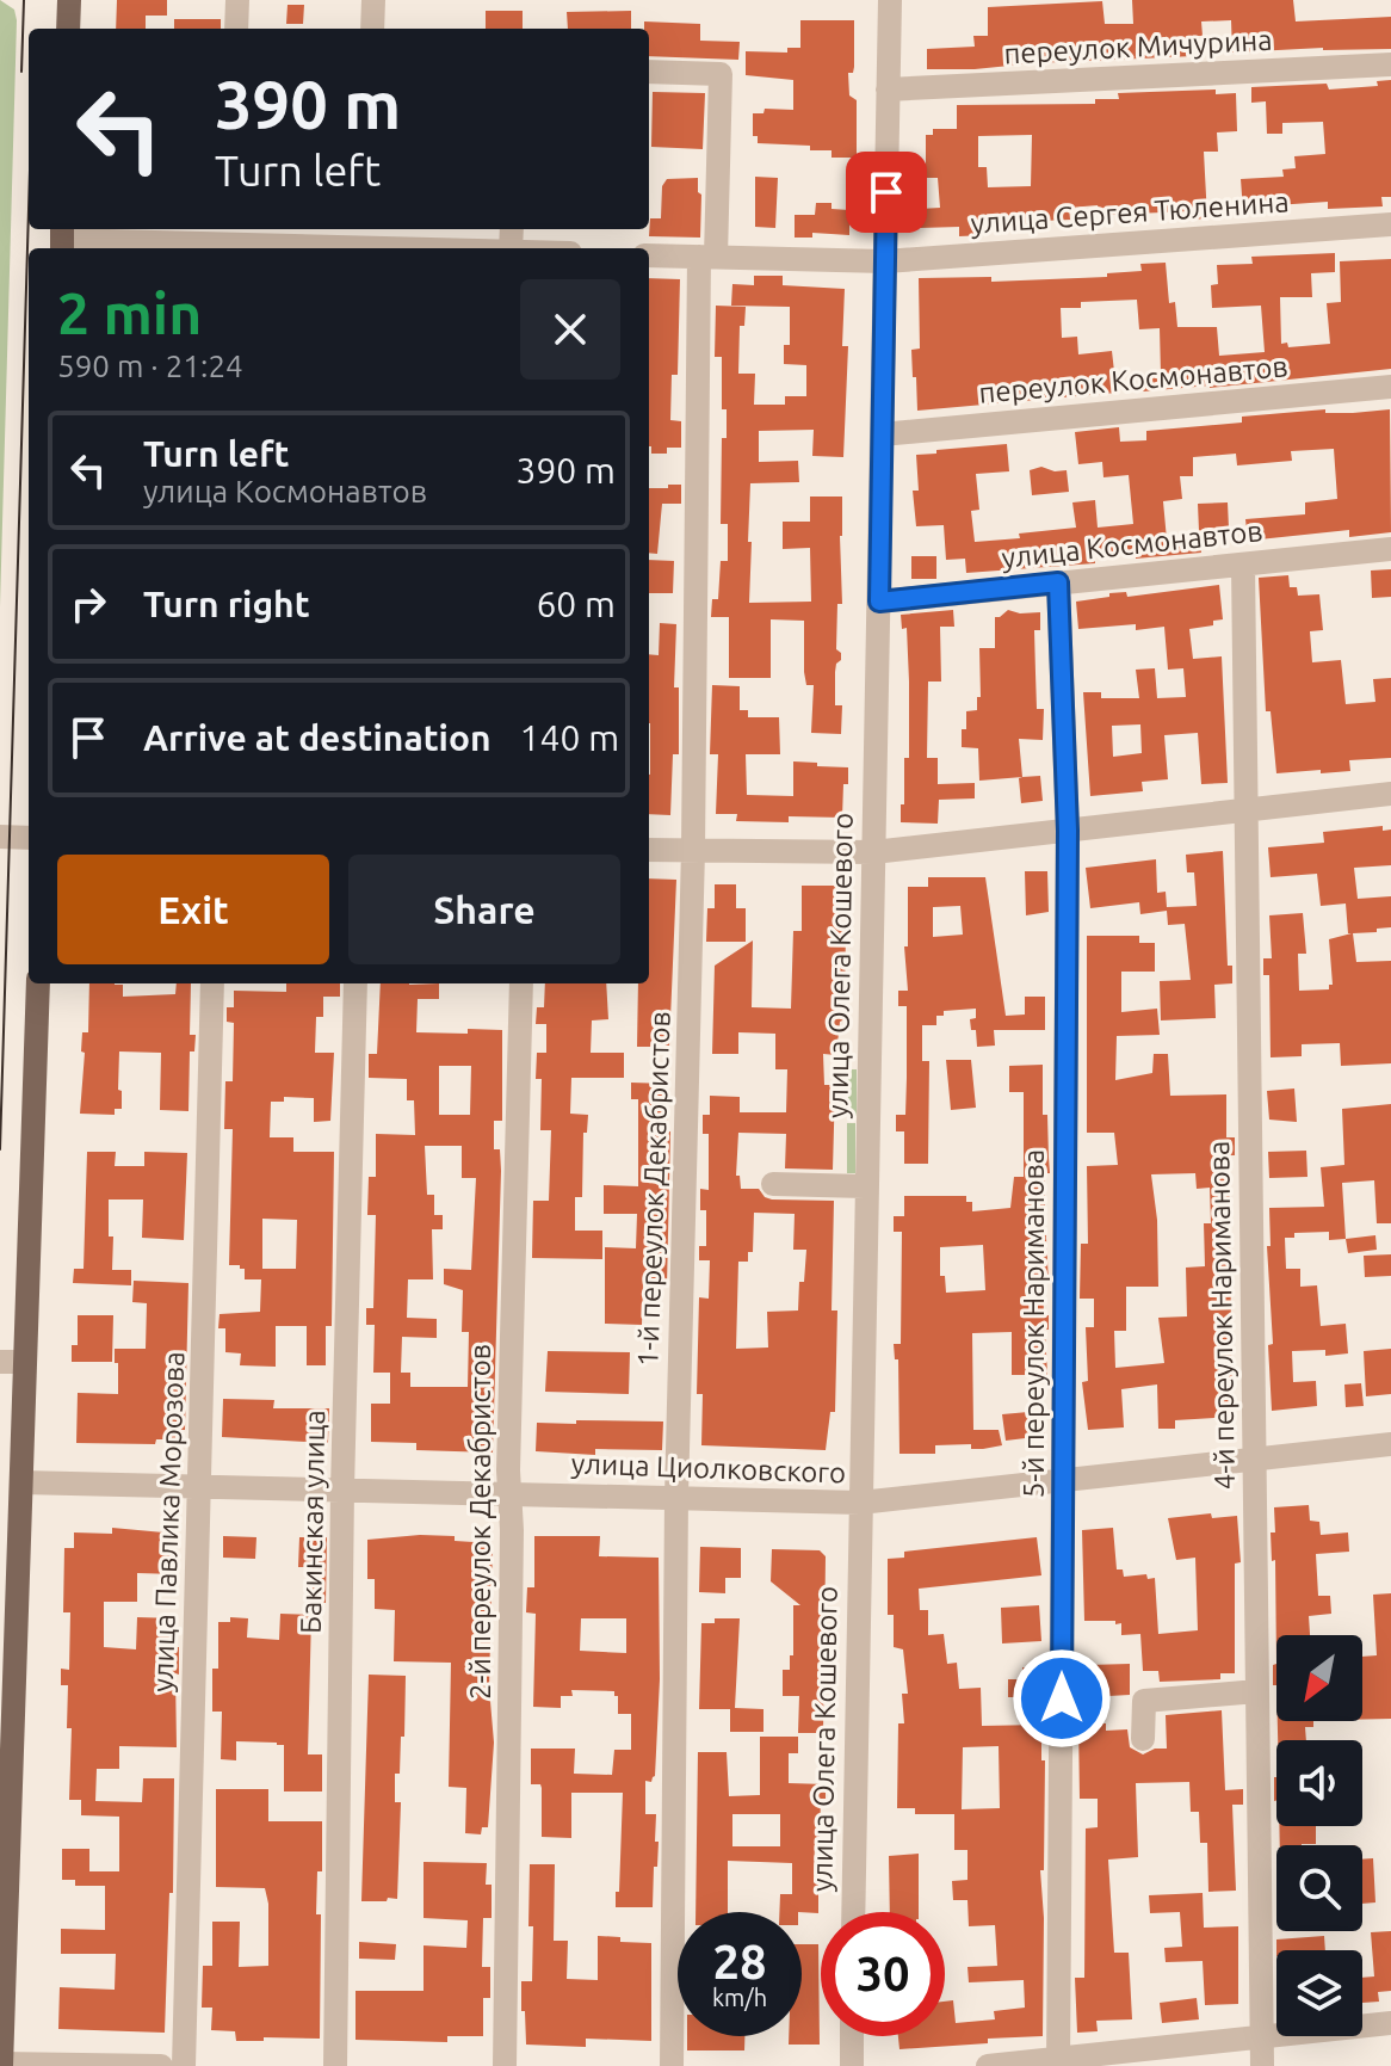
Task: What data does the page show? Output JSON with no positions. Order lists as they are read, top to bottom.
{
  "streets": {
    "street": [
      "переулок Мичурина",
      "улица Сергея Тюленина",
      "переулок Космонавтов",
      "улица Космонавтов",
      "улица Олега Кошевого",
      "1-й переулок Декабристов",
      "4-й переулок Нариманова",
      "5-й переулок Нариманова",
      "улица Циолковского",
      "улица Павлика Морозова",
      "Бакинская улица",
      "2-й переулок Декабристов"
    ]
  },
  "crossings": [
    ["переулок Мичурина", "улица Олега Кошевого"],
    ["улица Сергея Тюленина", "улица Олега Кошевого"],
    ["улица Сергея Тюленина", "1-й переулок Декабристов"],
    ["переулок Космонавтов", "улица Олега Кошевого"],
    ["улица Космонавтов", "улица Олега Кошевого"],
    ["улица Космонавтов", "4-й переулок Нариманова"],
    ["улица Космонавтов", "5-й переулок Нариманова"],
    ["улица Олега Кошевого", "улица Циолковского"],
    ["1-й переулок Декабристов", "улица Циолковского"],
    ["4-й переулок Нариманова", "улица Циолковского"],
    ["5-й переулок Нариманова", "улица Циолковского"],
    ["улица Циолковского", "улица Павлика Морозова"],
    ["улица Циолковского", "Бакинская улица"],
    ["улица Циолковского", "2-й переулок Декабристов"]
  ],
  "north": "bottom left",
  "page": {
    "turn": ["390 m", "Turn left"],
    "heading": ["2 min", "590 m · 21:24"],
    "list": [
      {
        "name": "Turn left",
        "note": "улица Космонавтов",
        "value": "390 m"
      },
      {
        "name": "Turn right",
        "value": "60 m"
      },
      {
        "name": "Arrive at destination",
        "value": "140 m"
      }
    ],
    "buttons": ["Exit", "Share"],
    "speed": "28 km/h",
    "limit": "30"
  }
}
